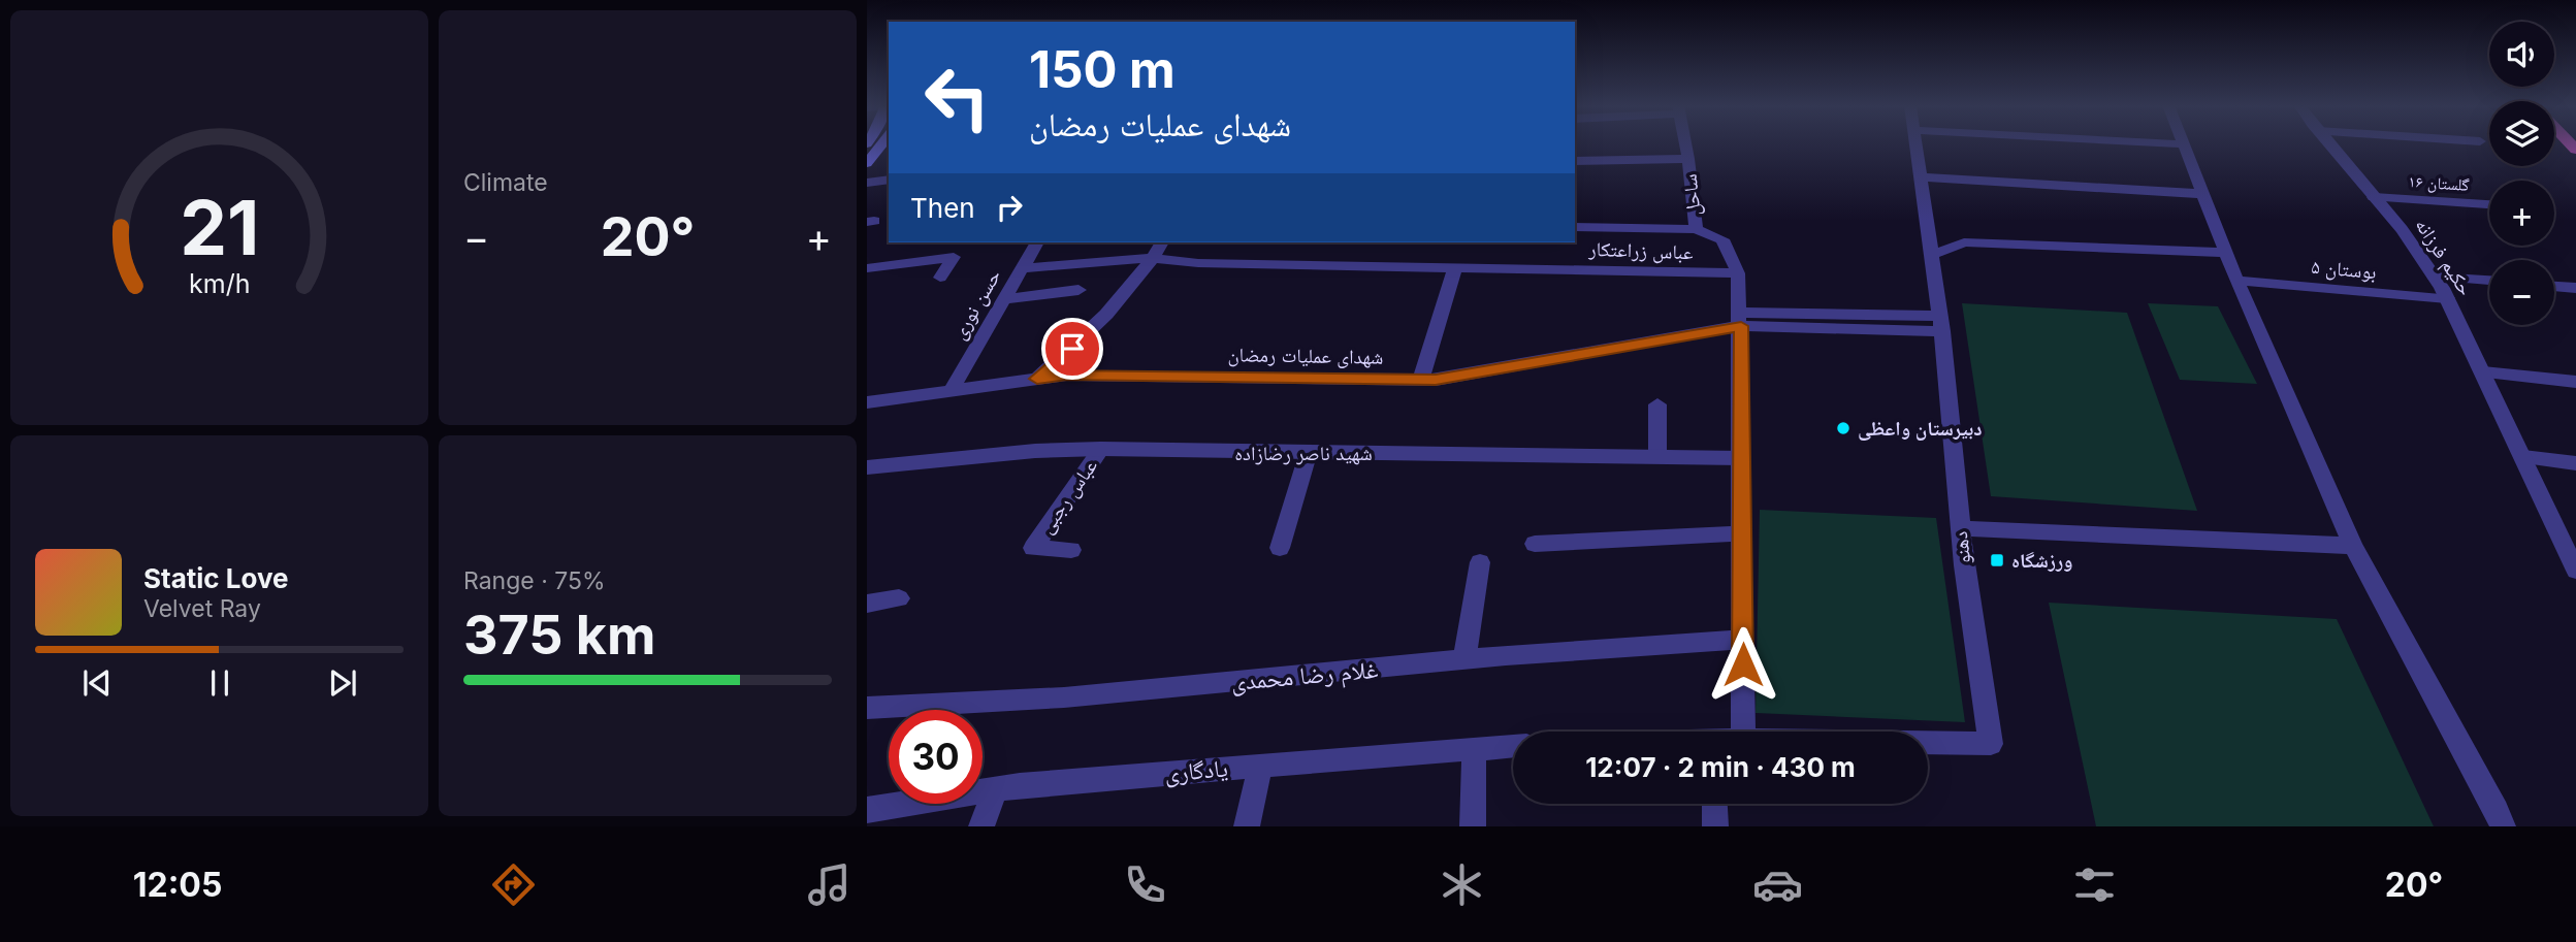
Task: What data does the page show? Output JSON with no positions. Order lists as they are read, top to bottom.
{
  "streets": {
    "street": [
      "گلستان ۱۶",
      "ساحل",
      "عباس زراعتکار",
      "حکیم فرزانه",
      "بوستان ۵",
      "حسن نوری",
      "شهدای عملیات رمضان",
      "شهید ناصر رضازاده",
      "عباس رجبی",
      "دهنو",
      "غلام رضا محمدی",
      "یادگاری"
    ]
  },
  "crossings": [
    ["گلستان ۱۶", "حکیم فرزانه"],
    ["ساحل", "عباس زراعتکار"],
    ["ساحل", "شهدای عملیات رمضان"],
    ["ساحل", "شهید ناصر رضازاده"],
    ["ساحل", "غلام رضا محمدی"],
    ["عباس زراعتکار", "حسن نوری"],
    ["حکیم فرزانه", "بوستان ۵"],
    ["حسن نوری", "شهدای عملیات رمضان"],
    ["شهدای عملیات رمضان", "دهنو"],
    ["شهید ناصر رضازاده", "عباس رجبی"]
  ],
  "places": {
    "other": ["دبیرستان واعظی"],
    "transit": ["ورزشگاه"]
  },
  "page": {
    "tile": [
      "Climate",
      ["Range · 75%", "375 km"]
    ],
    "map_buttons": ["+", "−"],
    "turn": ["150 m", "شهدای عملیات رمضان"],
    "then": "Then",
    "heat": ["−", "20°", "+"],
    "song": ["Static Love", "Velvet Ray"],
    "limit": "30",
    "trip": "12:07 · 2 min · 430 m",
    "tabs": ["12:05", "20°"],
    "gauge": ["21", "km/h"]
  }
}
